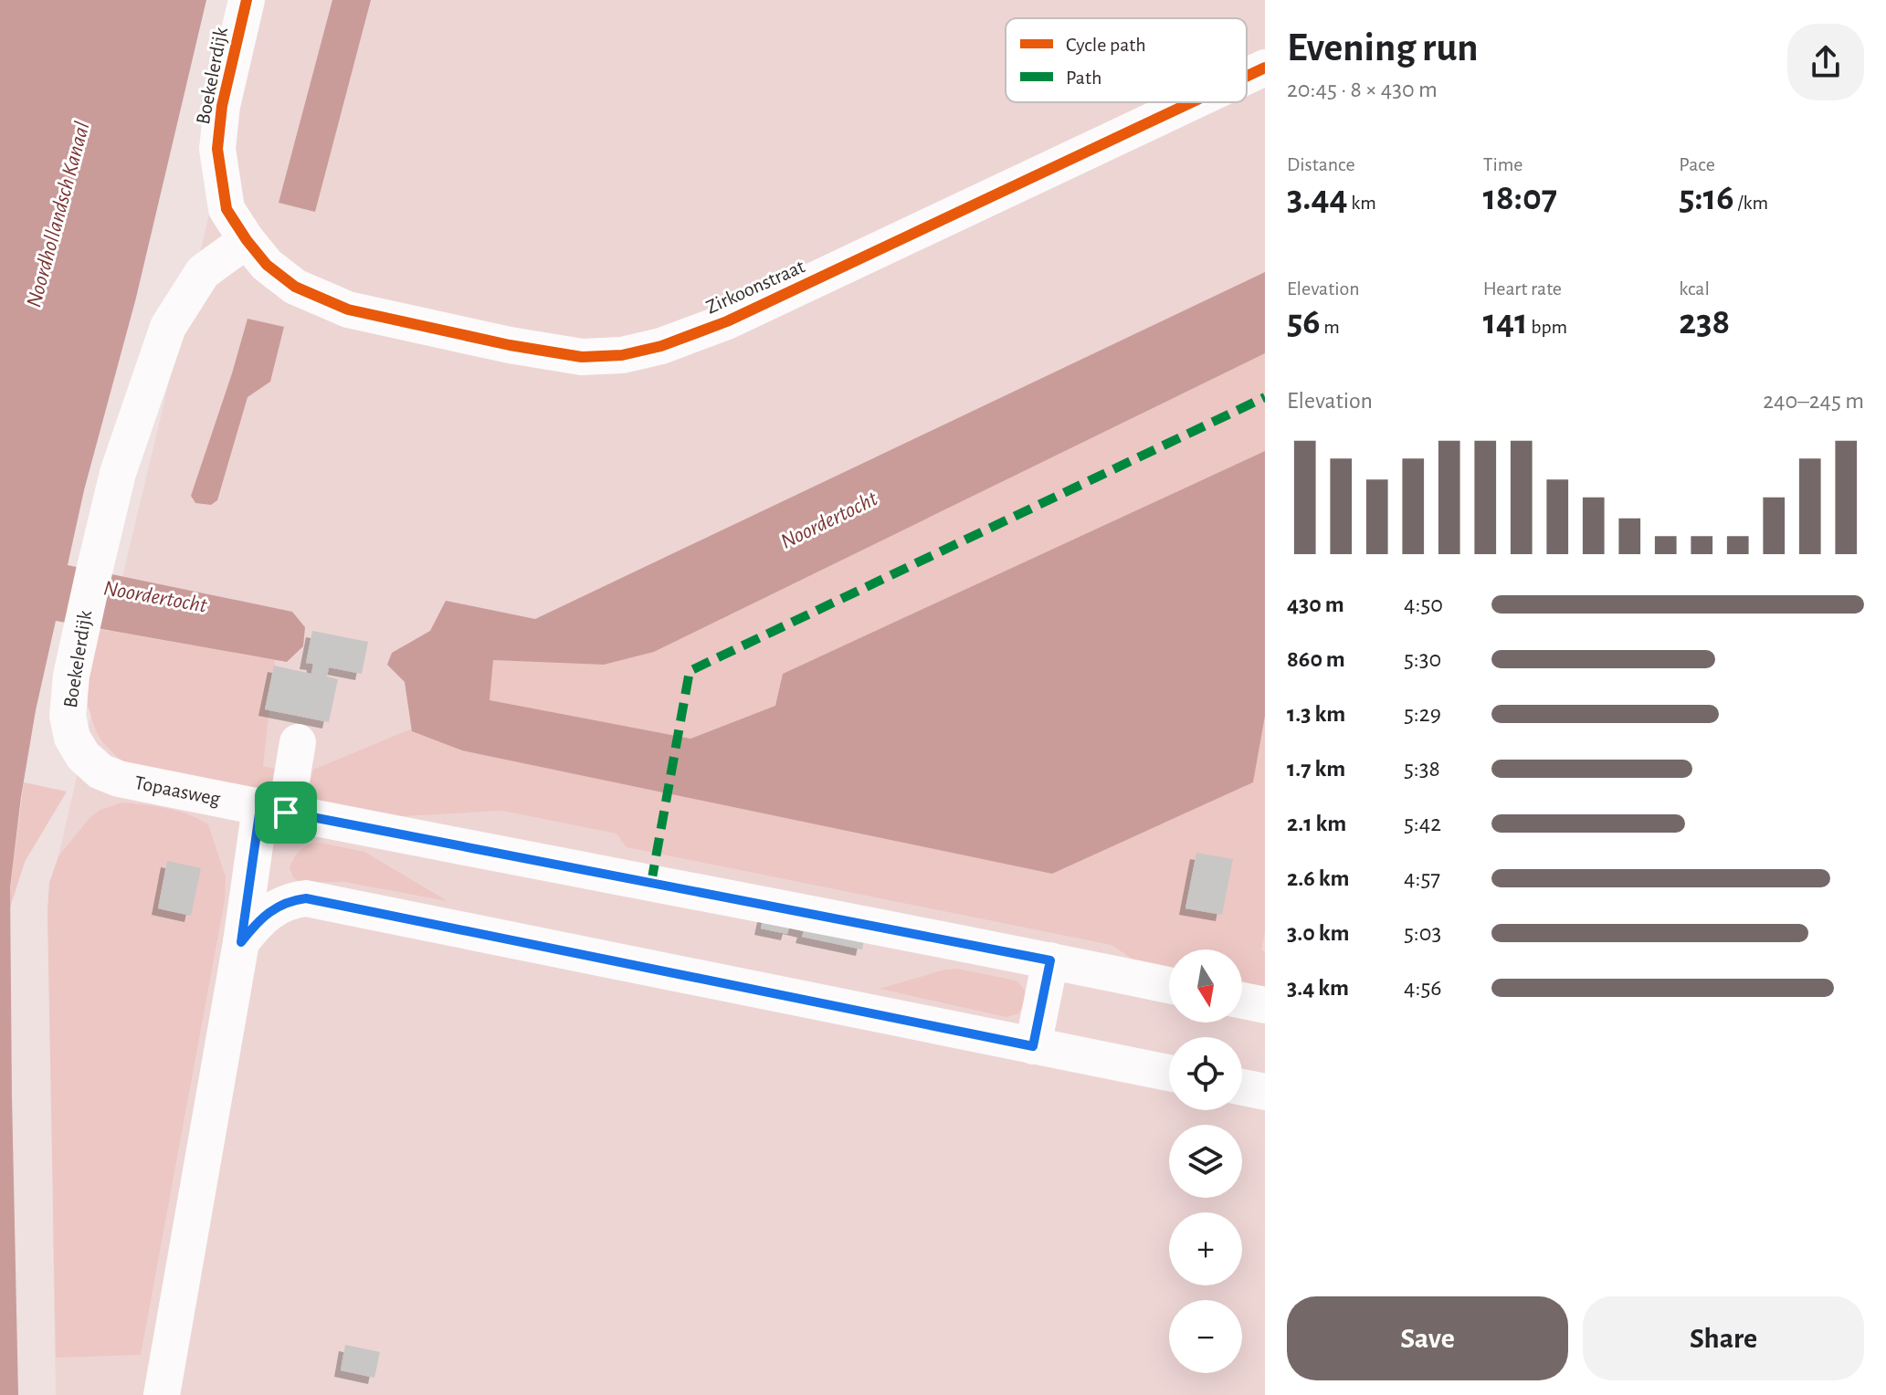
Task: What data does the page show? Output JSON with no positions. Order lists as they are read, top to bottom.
{
  "streets": {
    "street": ["Boekelerdijk", "Zirkoonstraat", "Topaasweg"]
  },
  "crossings": [
    ["Boekelerdijk", "Zirkoonstraat"],
    ["Boekelerdijk", "Topaasweg"]
  ],
  "water": ["Noordhollandsch Kanaal", "Noordertocht"],
  "legend": ["Cycle path", "Path"],
  "north": "bottom",
  "page": {
    "heading": ["Evening run", "20:45 · 8 × 430 m"],
    "stats": [
      ["Distance", "3.44 km"],
      ["Time", "18:07"],
      ["Pace", "5:16 /km"],
      ["Elevation", "56 m"],
      ["Heart rate", "141 bpm"],
      ["kcal", "238"]
    ],
    "chart": ["Elevation", "240–245 m"],
    "list": [
      {
        "name": "430 m",
        "note": "4:50"
      },
      {
        "name": "860 m",
        "note": "5:30"
      },
      {
        "name": "1.3 km",
        "note": "5:29"
      },
      {
        "name": "1.7 km",
        "note": "5:38"
      },
      {
        "name": "2.1 km",
        "note": "5:42"
      },
      {
        "name": "2.6 km",
        "note": "4:57"
      },
      {
        "name": "3.0 km",
        "note": "5:03"
      },
      {
        "name": "3.4 km",
        "note": "4:56"
      }
    ],
    "map_buttons": ["+", "−"],
    "buttons": ["Save", "Share"]
  }
}
